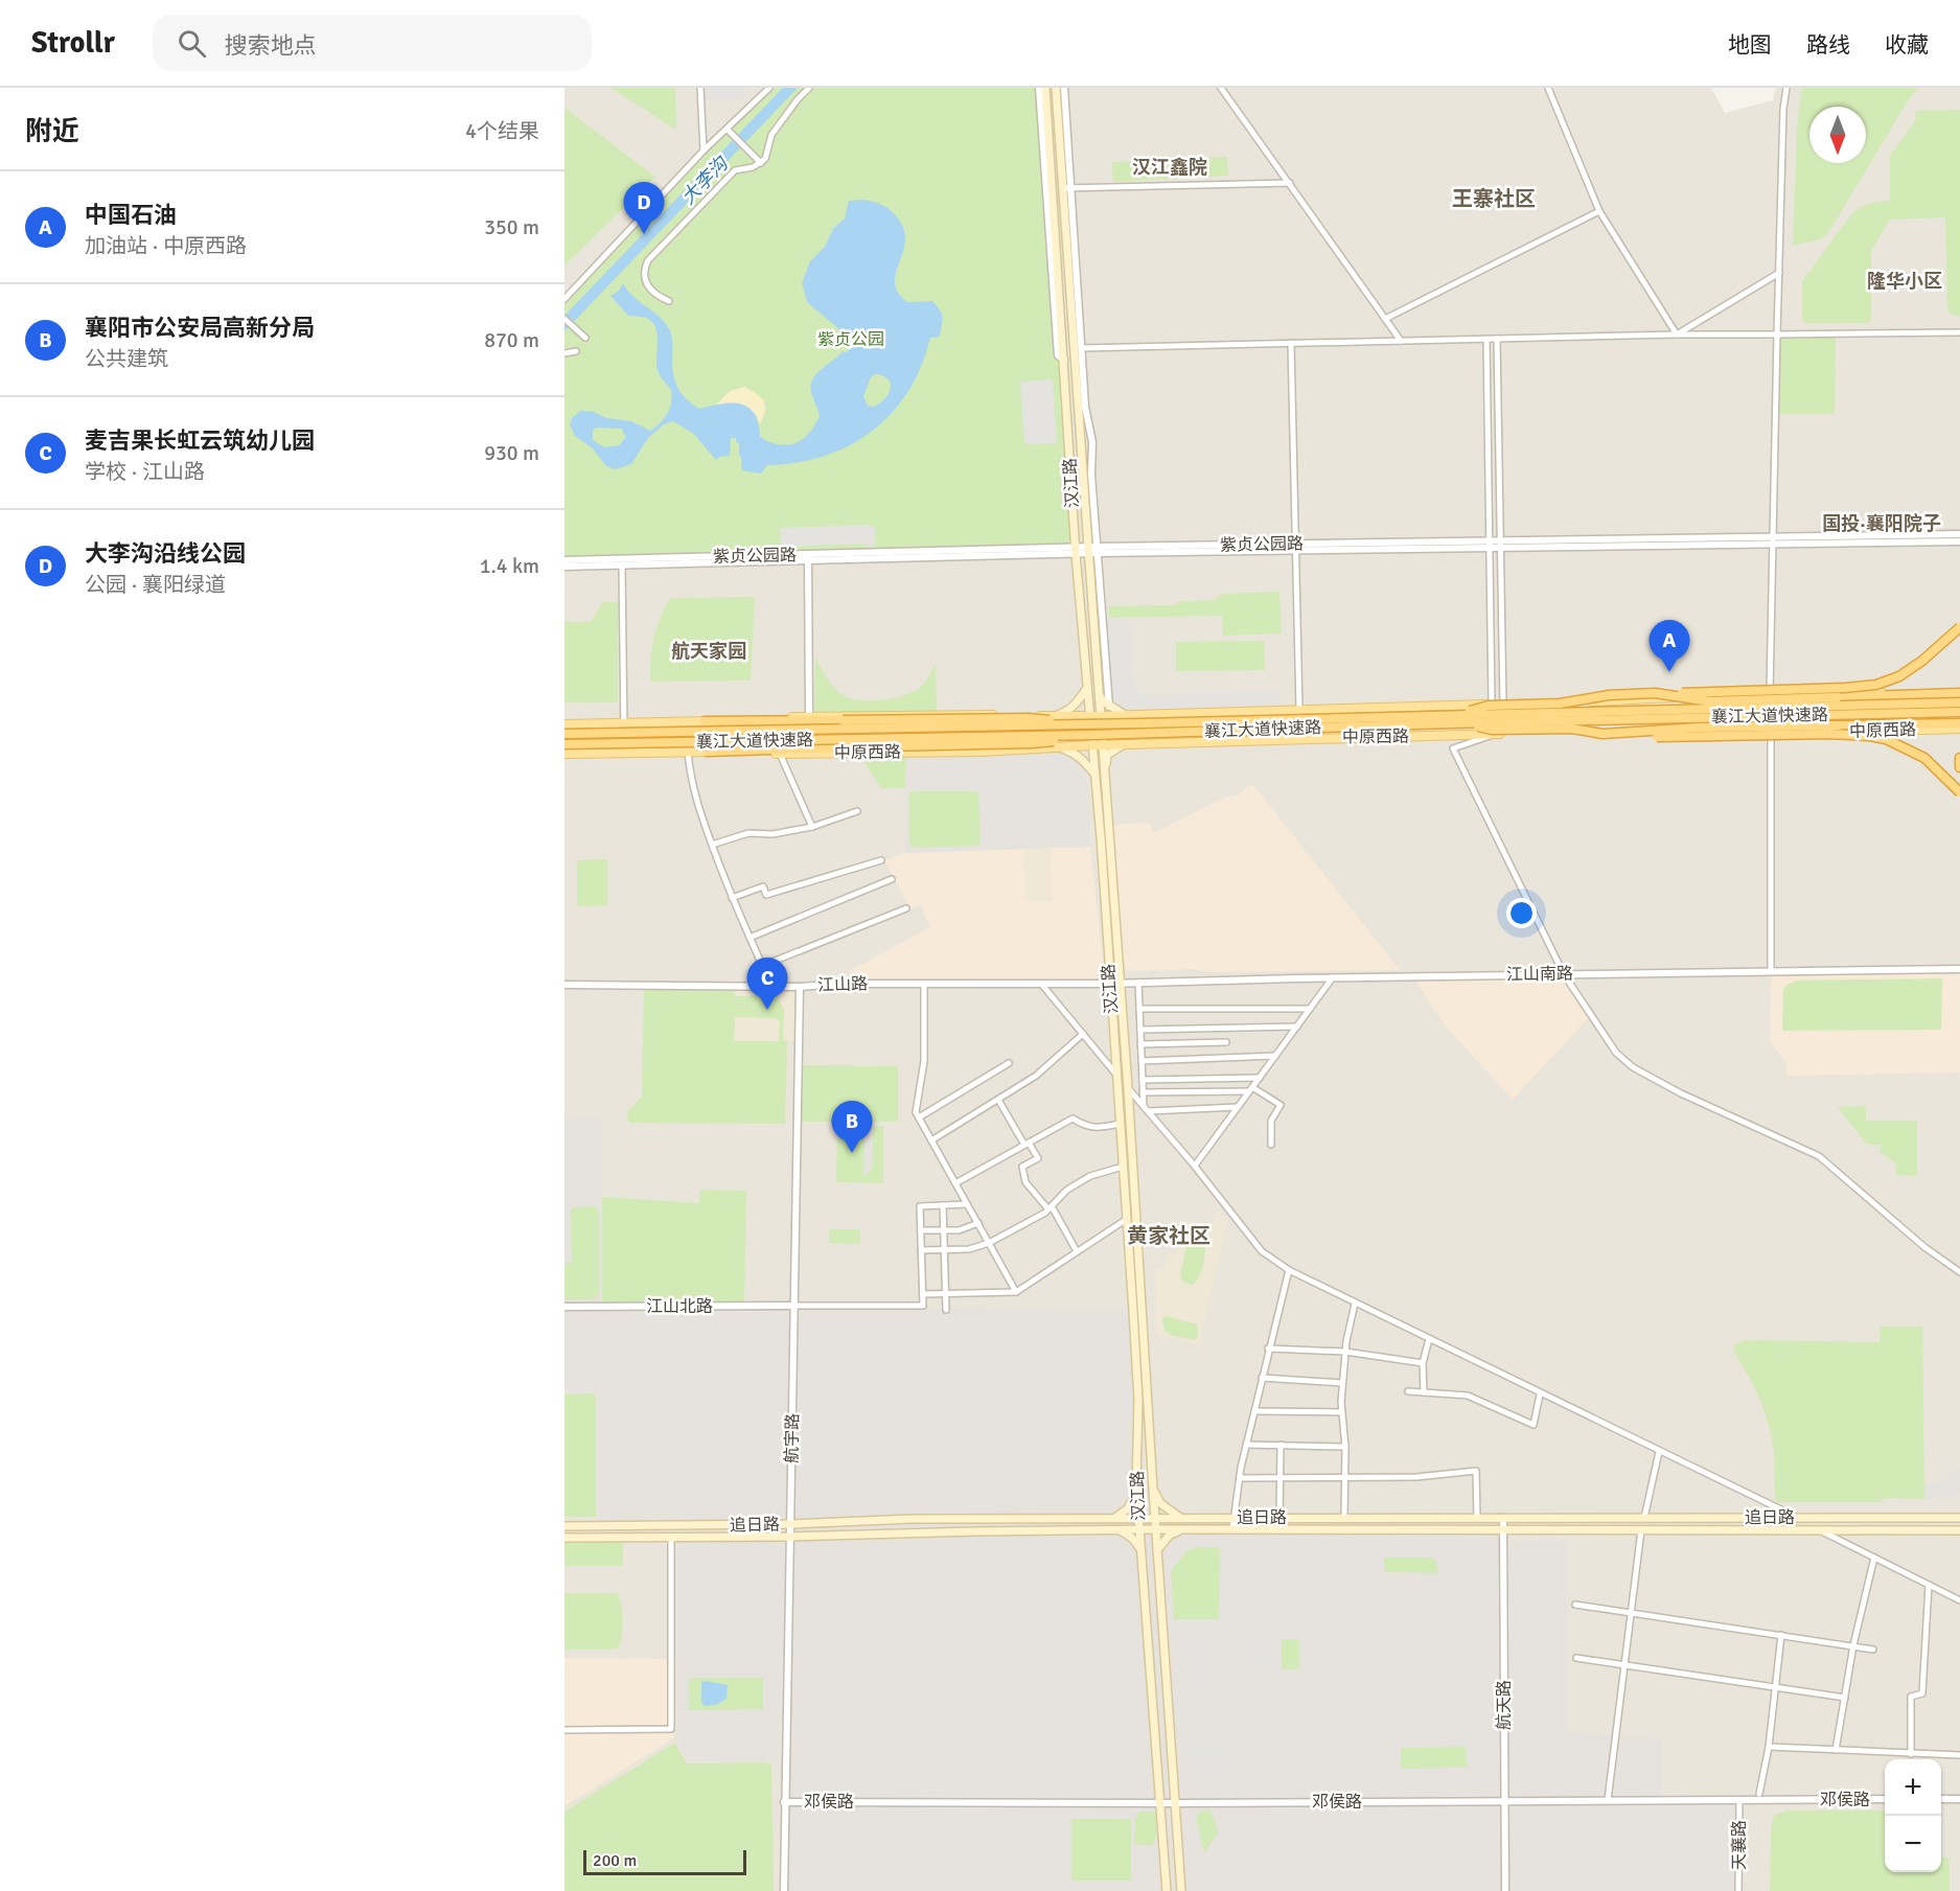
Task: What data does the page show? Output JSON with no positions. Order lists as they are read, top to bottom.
{
  "streets": {
    "highway": ["襄江大道快速路"],
    "main road": ["汉江路", "中原西路", "追日路"],
    "street": [
      "紫贞公园路",
      "江山南路",
      "江山路",
      "江山北路",
      "航宇路",
      "航天路",
      "邓侯路",
      "天襄路"
    ]
  },
  "crossings": [
    ["汉江路", "紫贞公园路"],
    ["汉江路", "中原西路"],
    ["汉江路", "江山南路"],
    ["汉江路", "江山路"],
    ["汉江路", "追日路"],
    ["汉江路", "邓侯路"],
    ["江山南路", "江山路"],
    ["江山路", "航宇路"],
    ["江山北路", "航宇路"],
    ["航宇路", "追日路"],
    ["航宇路", "邓侯路"],
    ["追日路", "航天路"],
    ["航天路", "邓侯路"],
    ["邓侯路", "天襄路"]
  ],
  "districts": [
    "汉江鑫院",
    "王寨社区",
    "隆华小区",
    "国投·襄阳院子",
    "航天家园",
    "黄家社区"
  ],
  "water": ["大李沟"],
  "parks": ["紫贞公园"],
  "scale_bar": "200 m",
  "north": "bottom",
  "page": {
    "header": "Strollr",
    "search": "搜索地点",
    "nav": ["地图", "路线", "收藏"],
    "heading": ["附近", "4个结果"],
    "list": [
      {
        "mark": "A",
        "name": "中国石油",
        "note": "加油站 · 中原西路",
        "value": "350 m"
      },
      {
        "mark": "B",
        "name": "襄阳市公安局高新分局",
        "note": "公共建筑",
        "value": "870 m"
      },
      {
        "mark": "C",
        "name": "麦吉果长虹云筑幼儿园",
        "note": "学校 · 江山路",
        "value": "930 m"
      },
      {
        "mark": "D",
        "name": "大李沟沿线公园",
        "note": "公园 · 襄阳绿道",
        "value": "1.4 km"
      }
    ],
    "pins": [
      "D",
      "A",
      "C",
      "B"
    ],
    "map_buttons": ["+", "−"],
    "scale": "200 m"
  }
}
